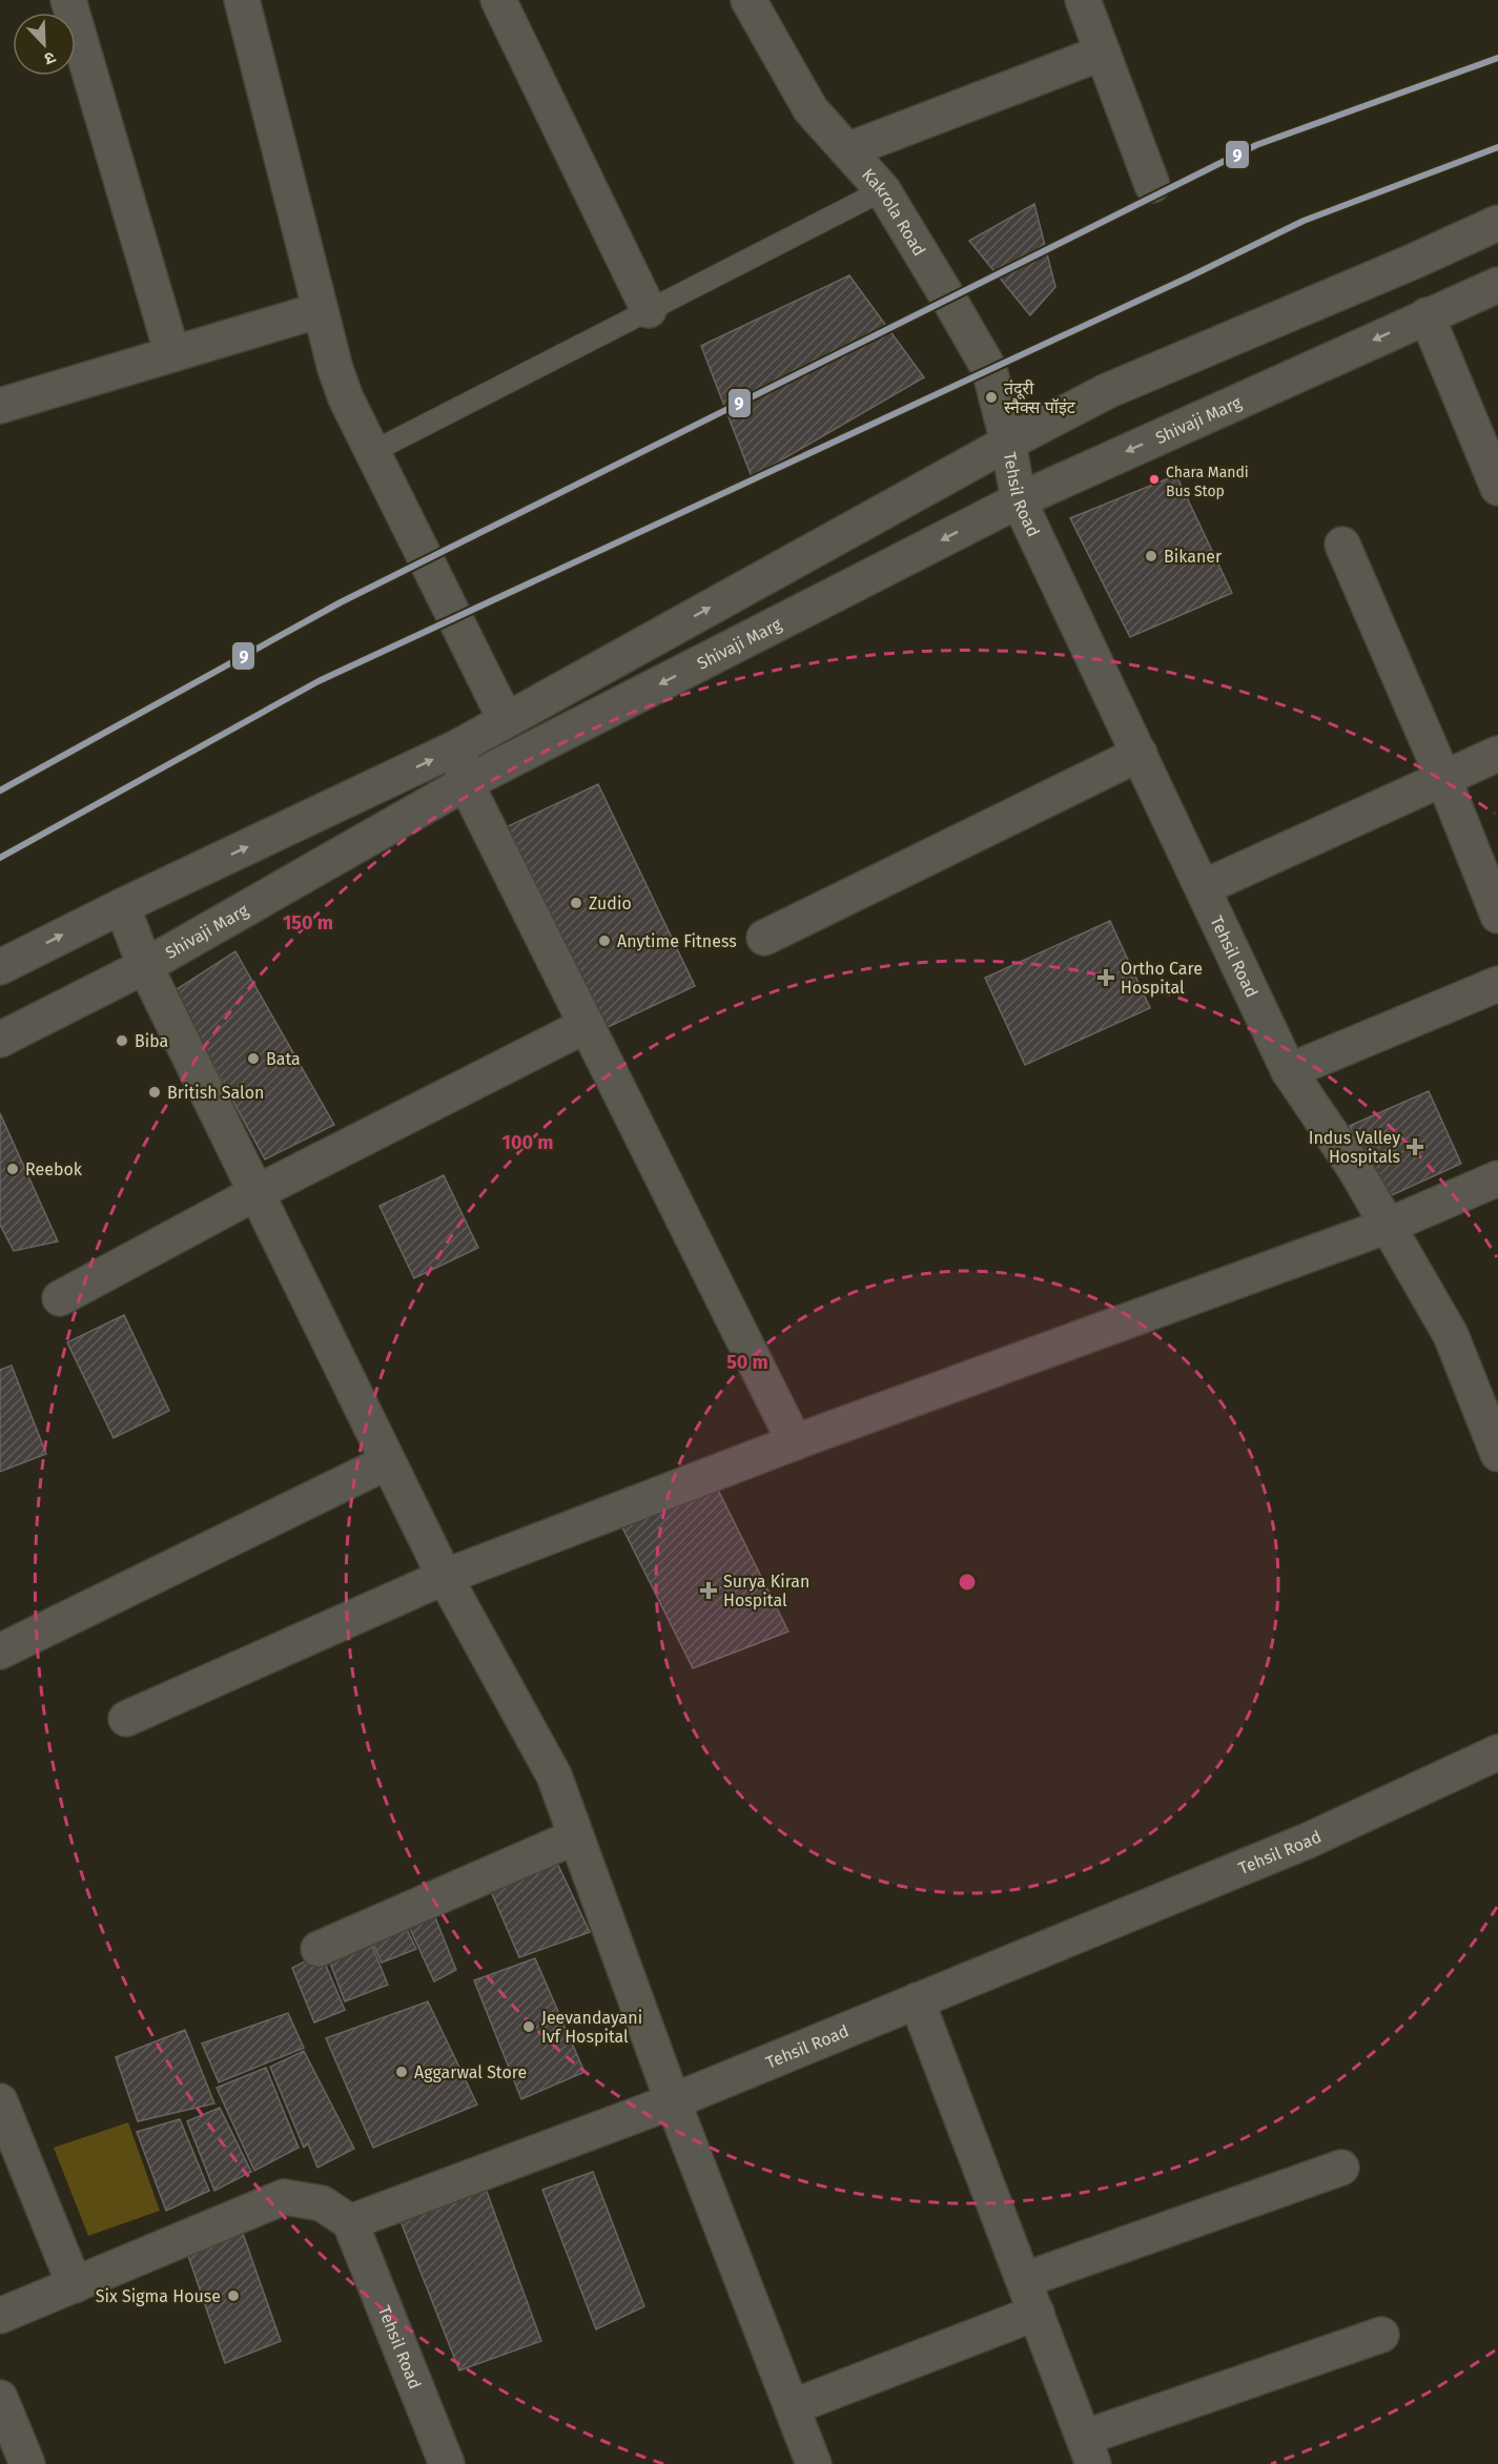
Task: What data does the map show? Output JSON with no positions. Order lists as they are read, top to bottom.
{
  "streets": {
    "street": ["Kakrola Road", "Shivaji Marg", "Tehsil Road"]
  },
  "crossings": [
    ["Kakrola Road", "Tehsil Road"],
    ["Shivaji Marg", "Tehsil Road"]
  ],
  "places": {
    "other": [
      "तंदूरी स्नैक्स पॉइंट",
      "Chara Mandi Bus Stop",
      "Bikaner",
      "Zudio",
      "Anytime Fitness",
      "Biba",
      "Bata",
      "British Salon",
      "Reebok",
      "Jeevandayani Ivf Hospital",
      "Aggarwal Store",
      "Six Sigma House"
    ],
    "health": ["Ortho Care Hospital", "Indus Valley Hospitals", "Surya Kiran Hospital"]
  },
  "lines": ["transit line 9"],
  "north": "bottom right",
  "rings": ["150 m", "100 m", "50 m"]
}
